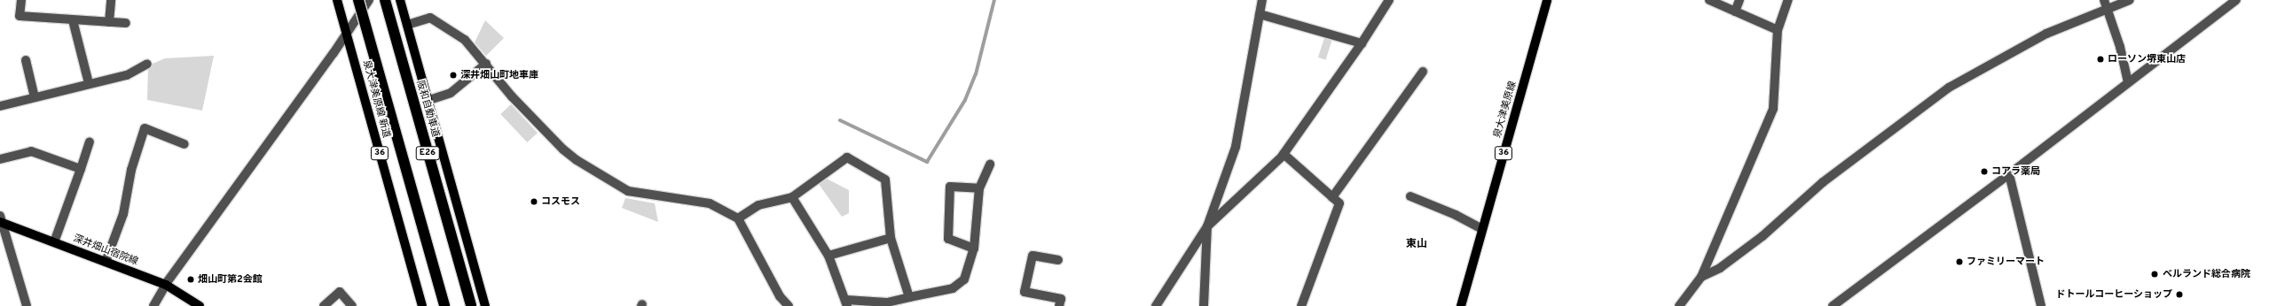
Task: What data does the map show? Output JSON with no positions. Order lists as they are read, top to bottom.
{
  "streets": {
    "highway": ["阪和自動車道", "E26"],
    "main road": [
      "泉大津美原線 新道",
      "泉大津美原線",
      "36",
      "深井畑山宿院線"
    ]
  },
  "districts": ["東山"],
  "places": [
    "ローソン堺東山店",
    "深井畑山町地車庫",
    "コアラ薬局",
    "コスモス",
    "ファミリーマート",
    "ベルランド総合病院",
    "畑山町第2会館",
    "ドトールコーヒーショップ"
  ]
}
